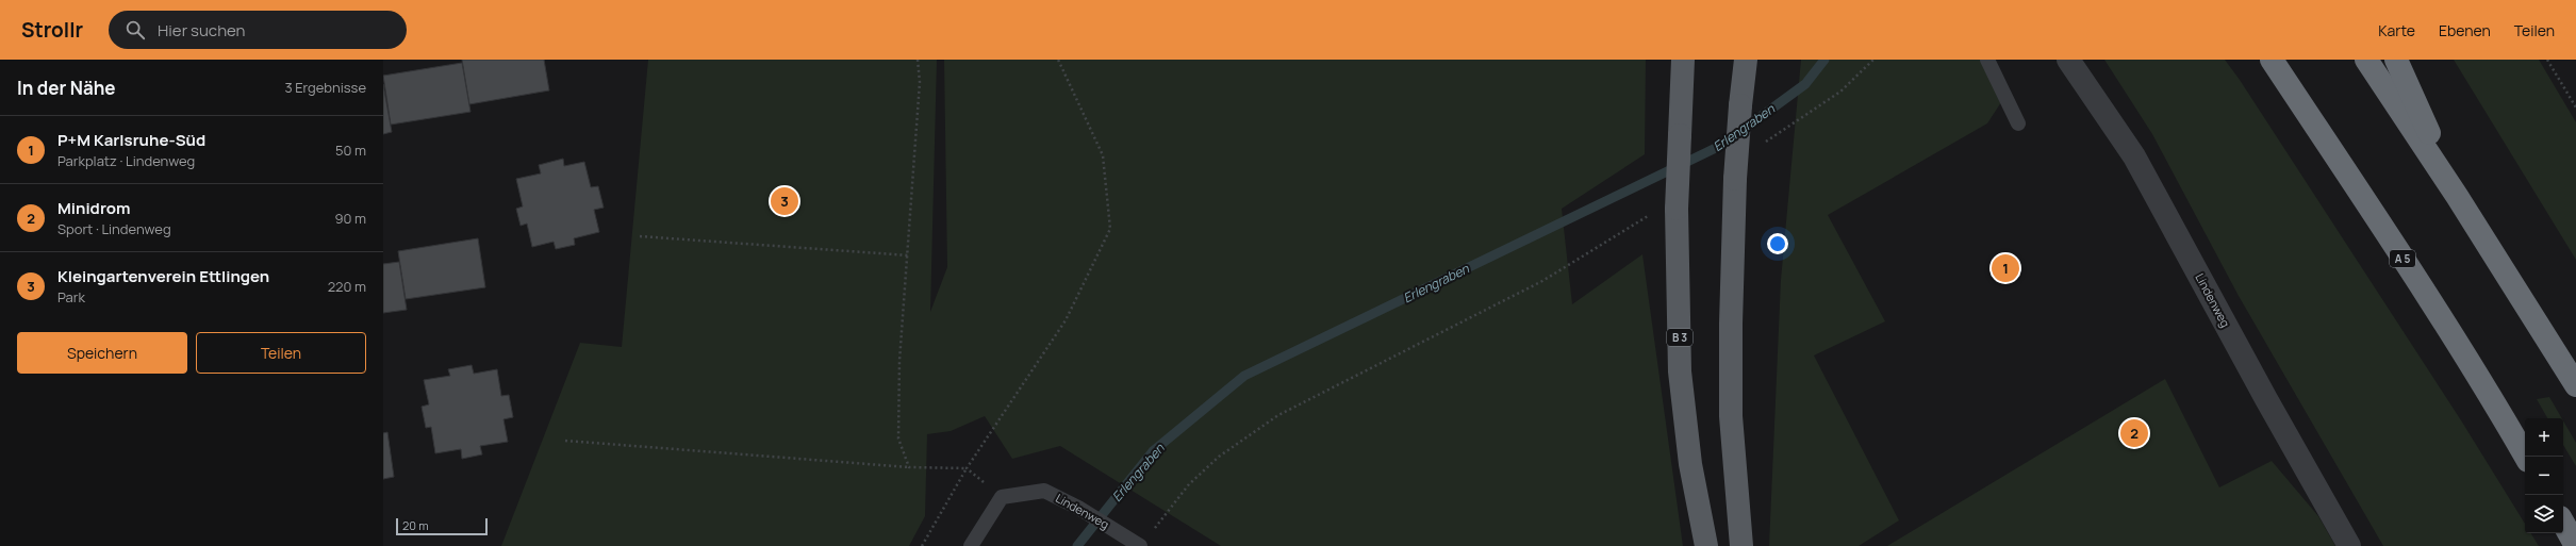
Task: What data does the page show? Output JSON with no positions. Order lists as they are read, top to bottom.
{
  "streets": {
    "highway": ["A 5"],
    "main road": ["B 3"],
    "street": ["Lindenweg"]
  },
  "water": ["Erlengraben"],
  "scale_bar": "20 m",
  "page": {
    "header": "Strollr",
    "search": "Hier suchen",
    "nav": ["Karte", "Ebenen", "Teilen"],
    "heading": ["In der Nähe", "3 Ergebnisse"],
    "list": [
      {
        "mark": "1",
        "name": "P+M Karlsruhe-Süd",
        "note": "Parkplatz · Lindenweg",
        "value": "50 m"
      },
      {
        "mark": "2",
        "name": "Minidrom",
        "note": "Sport · Lindenweg",
        "value": "90 m"
      },
      {
        "mark": "3",
        "name": "Kleingartenverein Ettlingen",
        "note": "Park",
        "value": "220 m"
      }
    ],
    "pins": ["3", "1", "2"],
    "buttons": ["Speichern", "Teilen"],
    "map_buttons": ["+", "−"],
    "scale": "20 m"
  }
}
